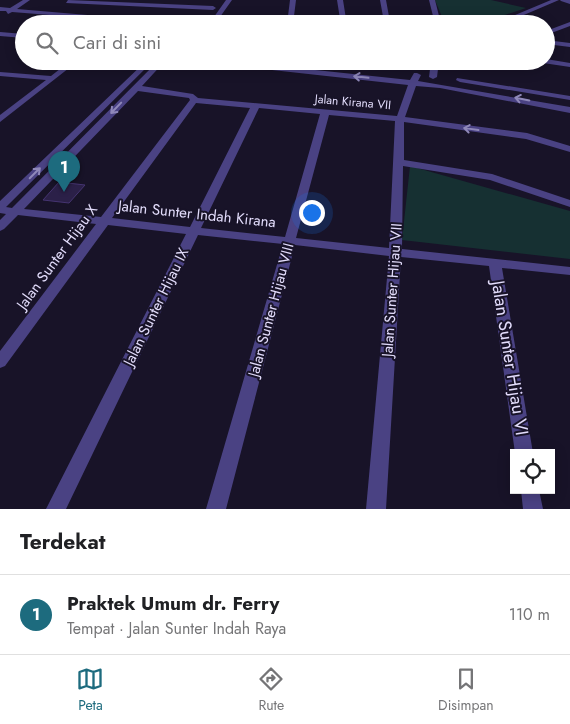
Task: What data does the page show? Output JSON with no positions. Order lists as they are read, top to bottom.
{
  "streets": {
    "street": [
      "Jalan Kirana VII",
      "Jalan Sunter Indah Kirana",
      "Jalan Sunter Hijau X",
      "Jalan Sunter Hijau VII",
      "Jalan Sunter Hijau IX",
      "Jalan Sunter Hijau VIII",
      "Jalan Sunter Hijau VI"
    ]
  },
  "crossings": [
    ["Jalan Kirana VII", "Jalan Sunter Hijau X"],
    ["Jalan Kirana VII", "Jalan Sunter Hijau VII"],
    ["Jalan Kirana VII", "Jalan Sunter Hijau IX"],
    ["Jalan Kirana VII", "Jalan Sunter Hijau VIII"],
    ["Jalan Sunter Indah Kirana", "Jalan Sunter Hijau X"],
    ["Jalan Sunter Indah Kirana", "Jalan Sunter Hijau VII"],
    ["Jalan Sunter Indah Kirana", "Jalan Sunter Hijau IX"],
    ["Jalan Sunter Indah Kirana", "Jalan Sunter Hijau VIII"],
    ["Jalan Sunter Indah Kirana", "Jalan Sunter Hijau VI"]
  ],
  "page": {
    "search": "Cari di sini",
    "pins": "1",
    "heading": "Terdekat",
    "list": [
      {
        "mark": "1",
        "name": "Praktek Umum dr. Ferry",
        "note": "Tempat · Jalan Sunter Indah Raya",
        "value": "110 m"
      }
    ],
    "nav": ["Peta", "Rute", "Disimpan"]
  }
}
